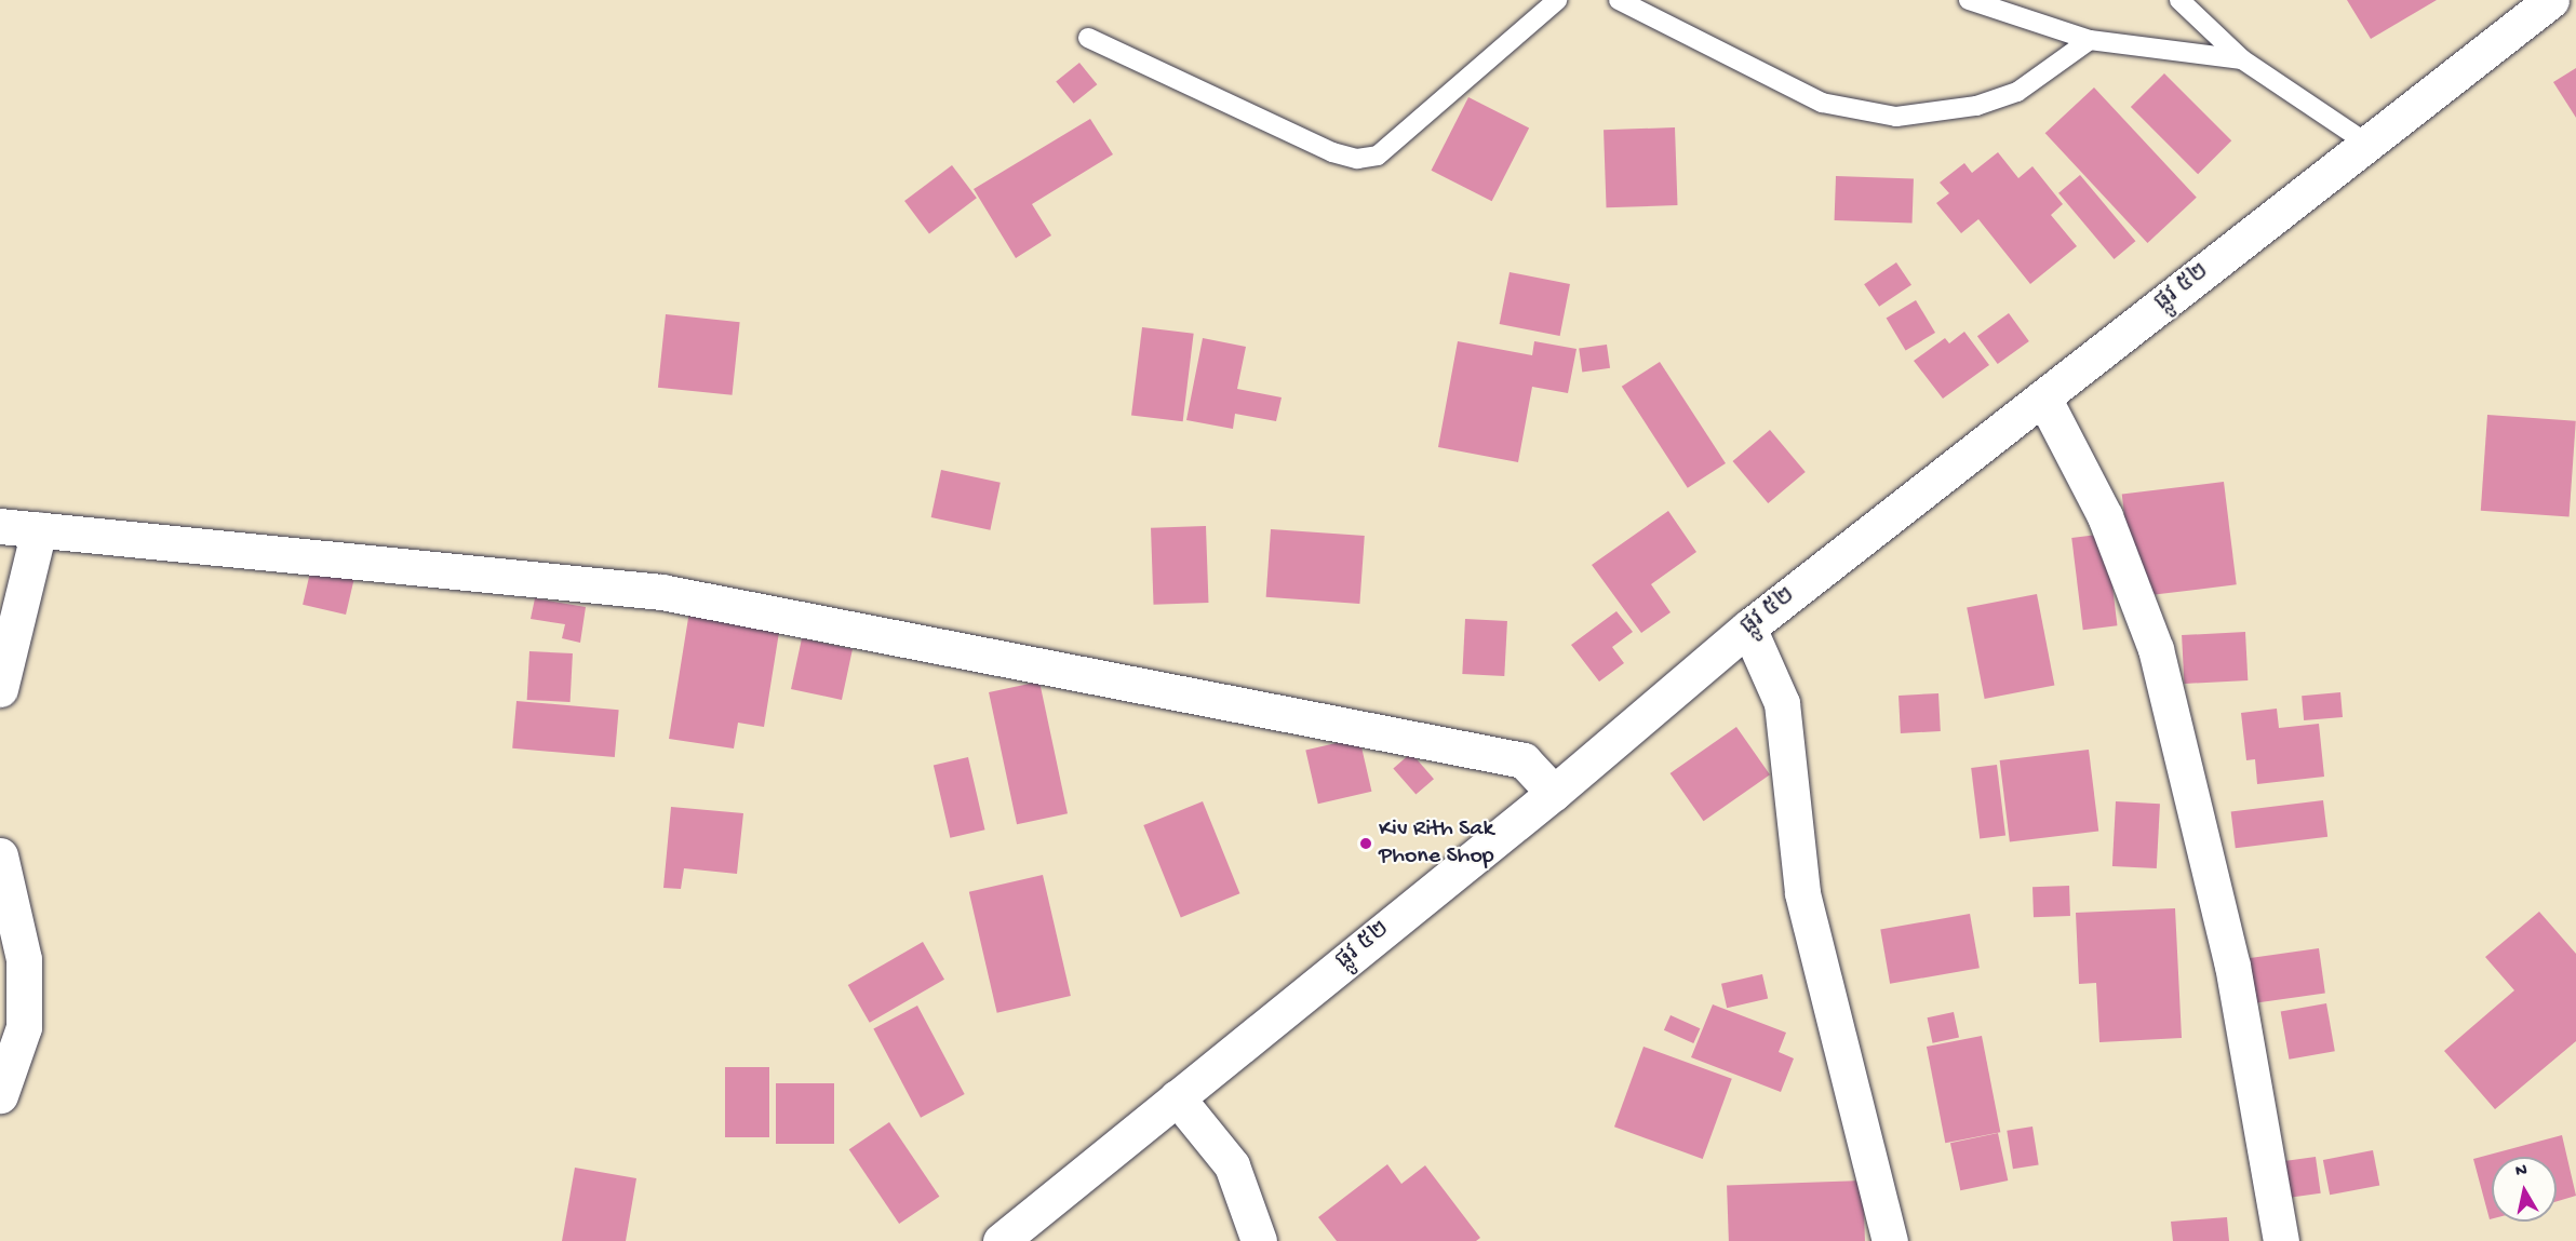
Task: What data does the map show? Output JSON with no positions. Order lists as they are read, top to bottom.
{
  "streets": {
    "street": ["ផ្លូវ ៥២"]
  },
  "places": ["Kiv Rith Sak Phone Shop"],
  "north": "top"
}
